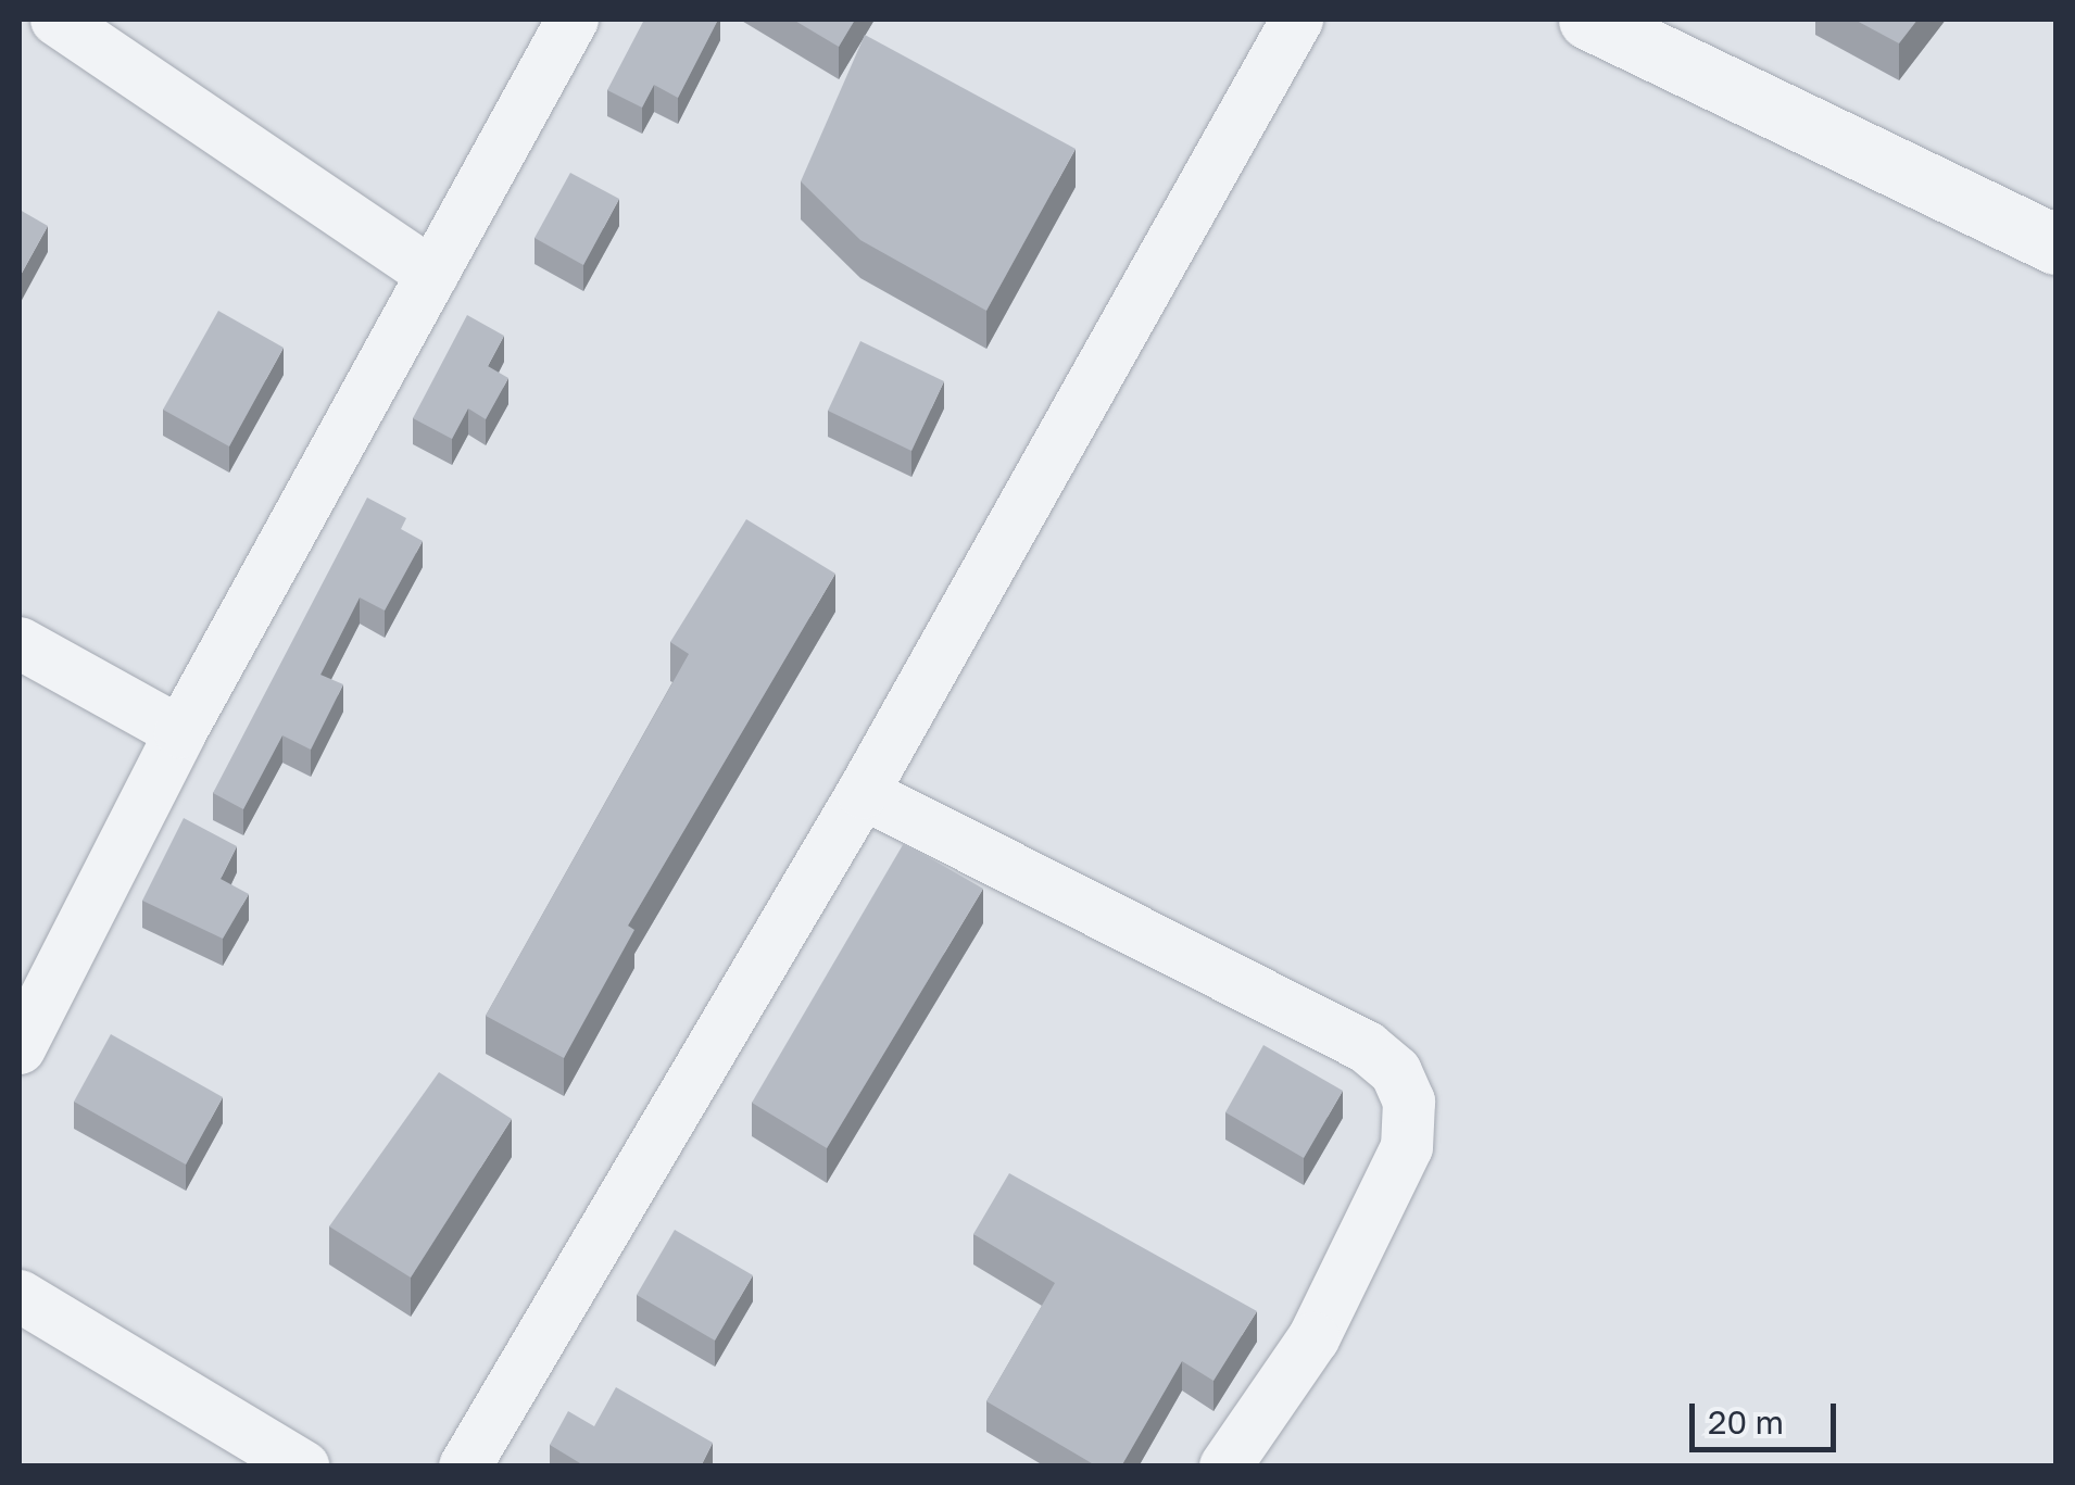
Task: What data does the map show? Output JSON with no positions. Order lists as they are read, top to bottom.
{
  "scale_bar": "20 m"
}
